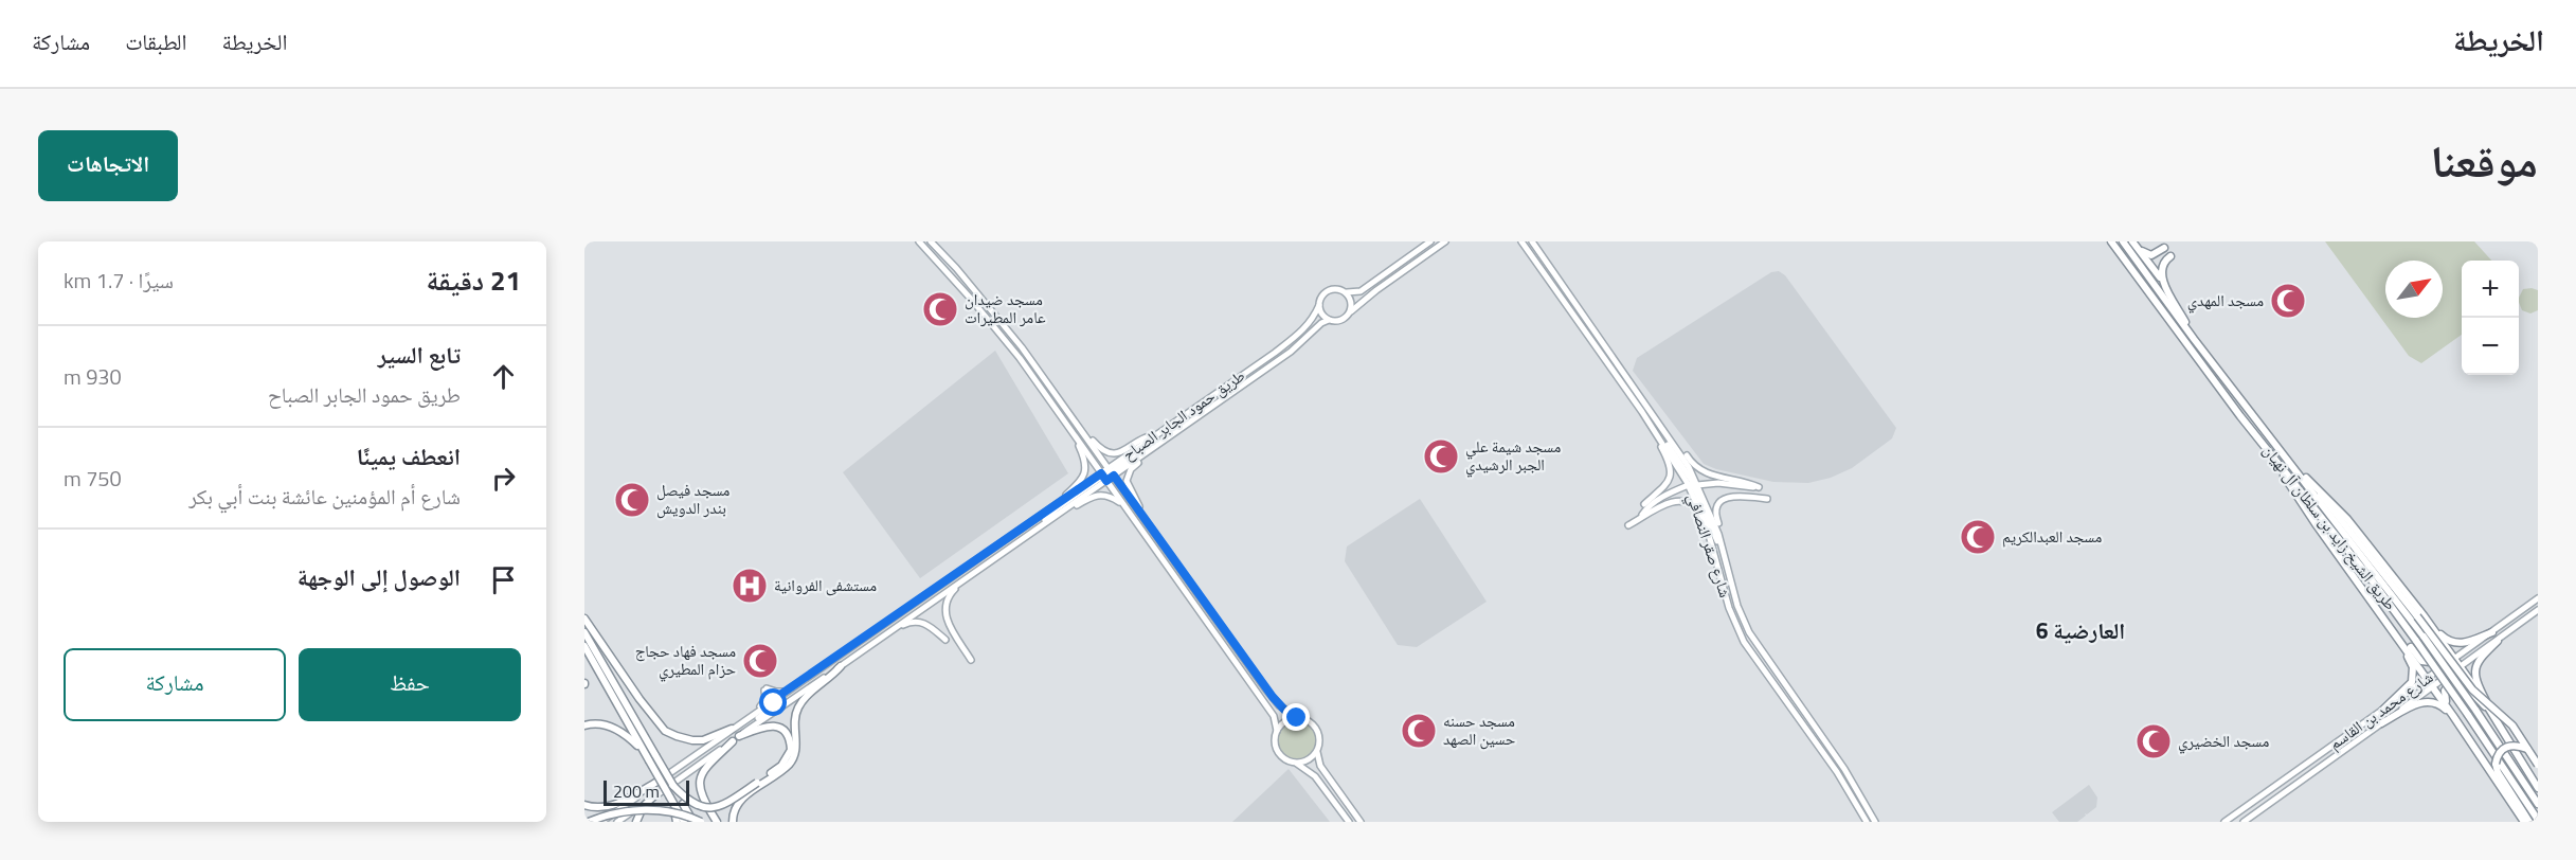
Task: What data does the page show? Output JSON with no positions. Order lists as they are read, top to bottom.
{
  "streets": {
    "highway": ["طريق الشيخ زايد بن سلطان آل نهيان"],
    "main road": ["طريق حمود الجابر الصباح", "شارع صقر النصافي", "شارع محمد بن القاسم"]
  },
  "districts": ["العارضية 6"],
  "places": {
    "mosque": [
      "مسجد المهدي",
      "مسجد ضيدان عامر المطيرات",
      "مسجد شيمة علي الجبر الرشيدي",
      "مسجد فيصل بندر الدويش",
      "مسجد العبدالكريم",
      "مسجد فهاد حجاج حزام المطيري",
      "مسجد حسنه حسين الصهد",
      "مسجد الخضيري"
    ],
    "hospital": ["مستشفى الفروانية"]
  },
  "scale_bar": "200 m",
  "north": "top right",
  "page": {
    "header": "الخريطة",
    "nav": ["الخريطة", "الطبقات", "مشاركة"],
    "title": "موقعنا",
    "buttons": [
      "الاتجاهات",
      ["حفظ", "مشاركة"]
    ],
    "heading": ["21 دقيقة", "سيرًا · 1.7 km"],
    "map_buttons": ["+", "−"],
    "list": [
      ["تابع السير", "طريق حمود الجابر الصباح", "930 m"],
      ["انعطف يمينًا", "شارع أم المؤمنين عائشة بنت أبي بكر", "750 m"],
      "الوصول إلى الوجهة"
    ],
    "scale": "200 m"
  }
}
